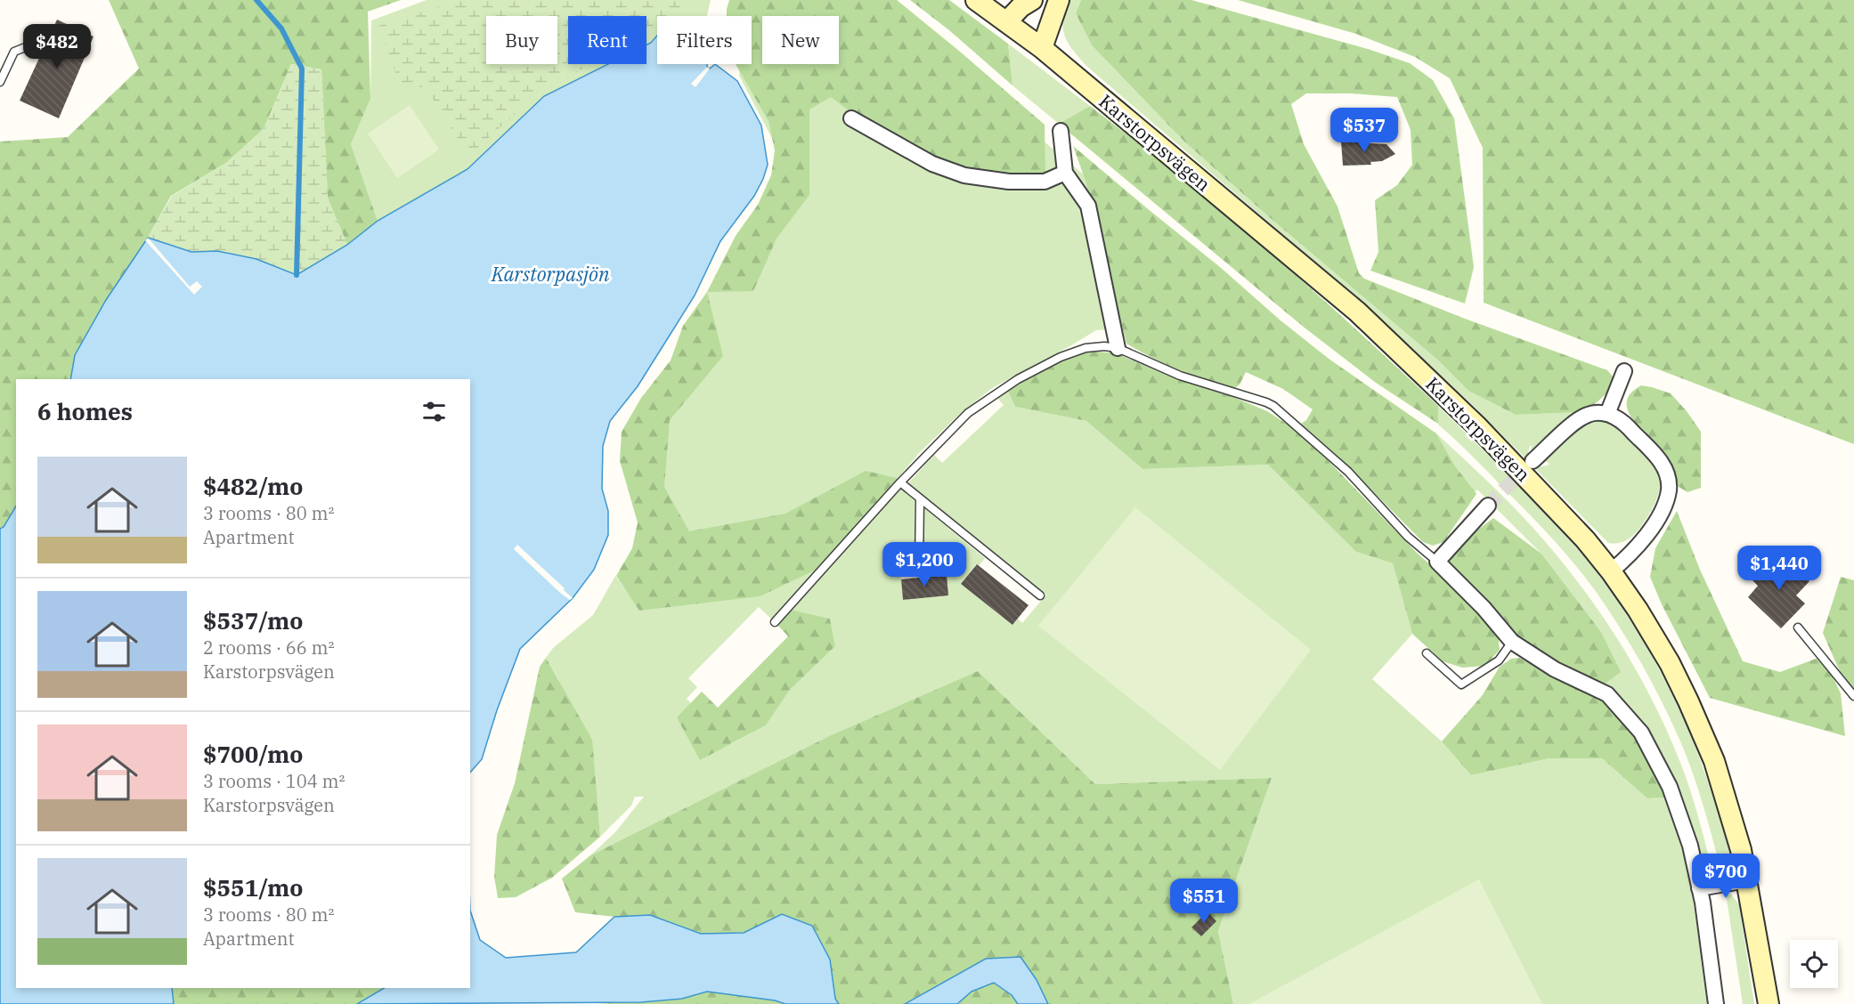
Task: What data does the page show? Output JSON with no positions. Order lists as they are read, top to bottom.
{
  "streets": {
    "main road": ["Karstorpsvägen"]
  },
  "water": ["Karstorpasjön"],
  "page": {
    "chip": [
      "Buy",
      "Rent",
      "Filters",
      "New"
    ],
    "price": [
      "$482",
      "$537",
      "$1,200",
      "$1,440",
      "$700",
      "$551"
    ],
    "heading": "6 homes",
    "list": [
      {
        "name": "$482/mo",
        "note": "3 rooms · 80 m² · Apartment"
      },
      {
        "name": "$537/mo",
        "note": "2 rooms · 66 m² · Karstorpsvägen"
      },
      {
        "name": "$700/mo",
        "note": "3 rooms · 104 m² · Karstorpsvägen"
      },
      {
        "name": "$551/mo",
        "note": "3 rooms · 80 m² · Apartment"
      }
    ]
  }
}
